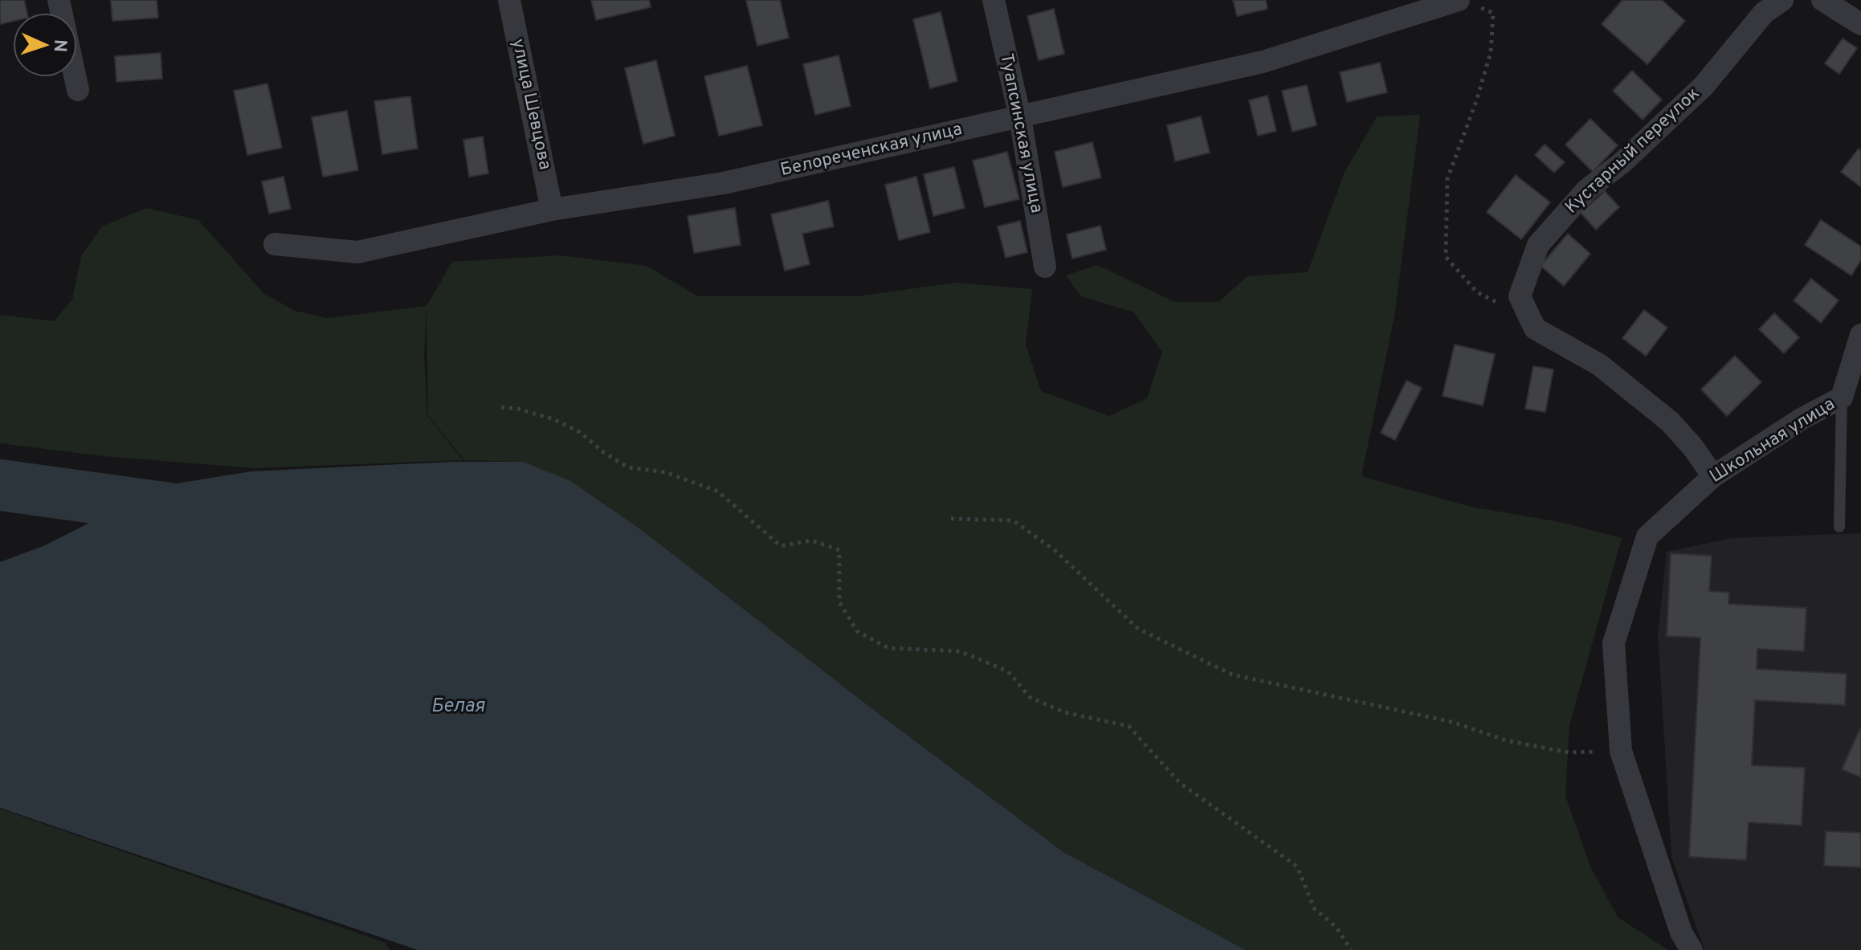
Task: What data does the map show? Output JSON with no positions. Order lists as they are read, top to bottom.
{
  "streets": {
    "street": [
      "улица Шевцова",
      "Туапсинская улица",
      "Белореченская улица",
      "Кустарный переулок",
      "Школьная улица"
    ]
  },
  "crossings": [
    ["улица Шевцова", "Белореченская улица"],
    ["Туапсинская улица", "Белореченская улица"]
  ],
  "water": ["Белая"],
  "north": "right"
}
